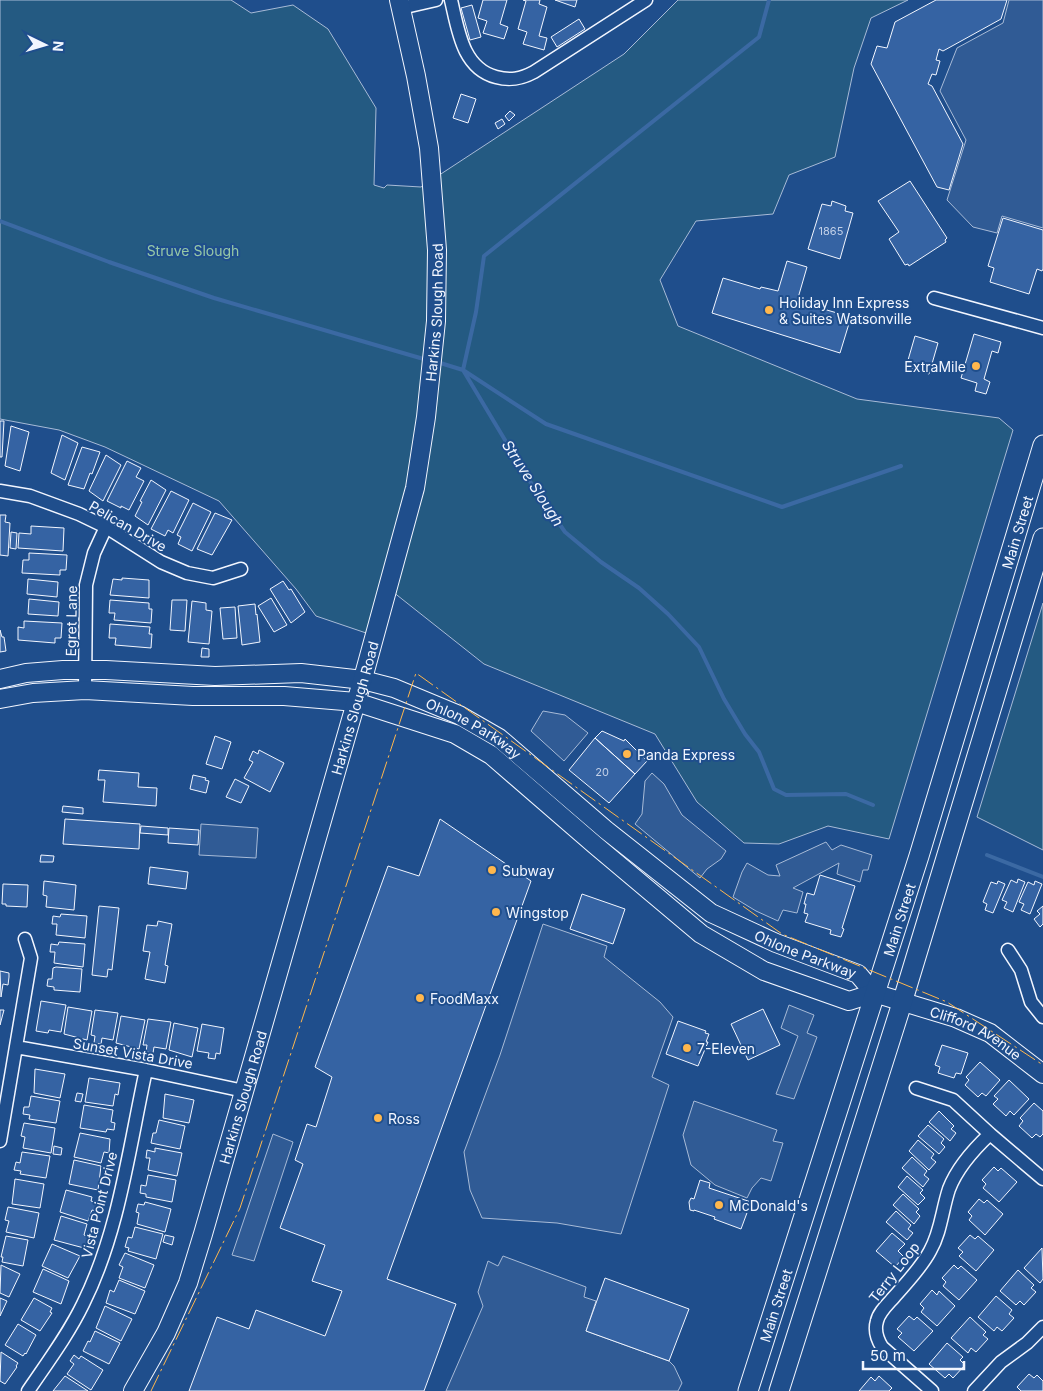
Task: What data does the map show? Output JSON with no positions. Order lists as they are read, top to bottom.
{
  "streets": {
    "main road": [
      "Harkins Slough Road",
      "Main Street",
      "Ohlone Parkway",
      "Clifford Avenue"
    ],
    "street": [
      "Pelican Drive",
      "Egret Lane",
      "Sunset Vista Drive",
      "Vista Point Drive",
      "Terry Loop"
    ]
  },
  "crossings": [
    ["Harkins Slough Road", "Ohlone Parkway"],
    ["Harkins Slough Road", "Sunset Vista Drive"],
    ["Pelican Drive", "Egret Lane"],
    ["Main Street", "Ohlone Parkway"],
    ["Main Street", "Clifford Avenue"],
    ["Egret Lane", "Ohlone Parkway"],
    ["Sunset Vista Drive", "Vista Point Drive"]
  ],
  "water": ["Struve Slough"],
  "parks": ["Struve Slough"],
  "places": [
    "Holiday Inn Express & Suites Watsonville",
    "ExtraMile",
    "Panda Express",
    "Subway",
    "Wingstop",
    "FoodMaxx",
    "7-Eleven",
    "Ross",
    "McDonald's"
  ],
  "house_numbers": ["1865", "20"],
  "scale_bar": "50 m",
  "north": "right"
}
